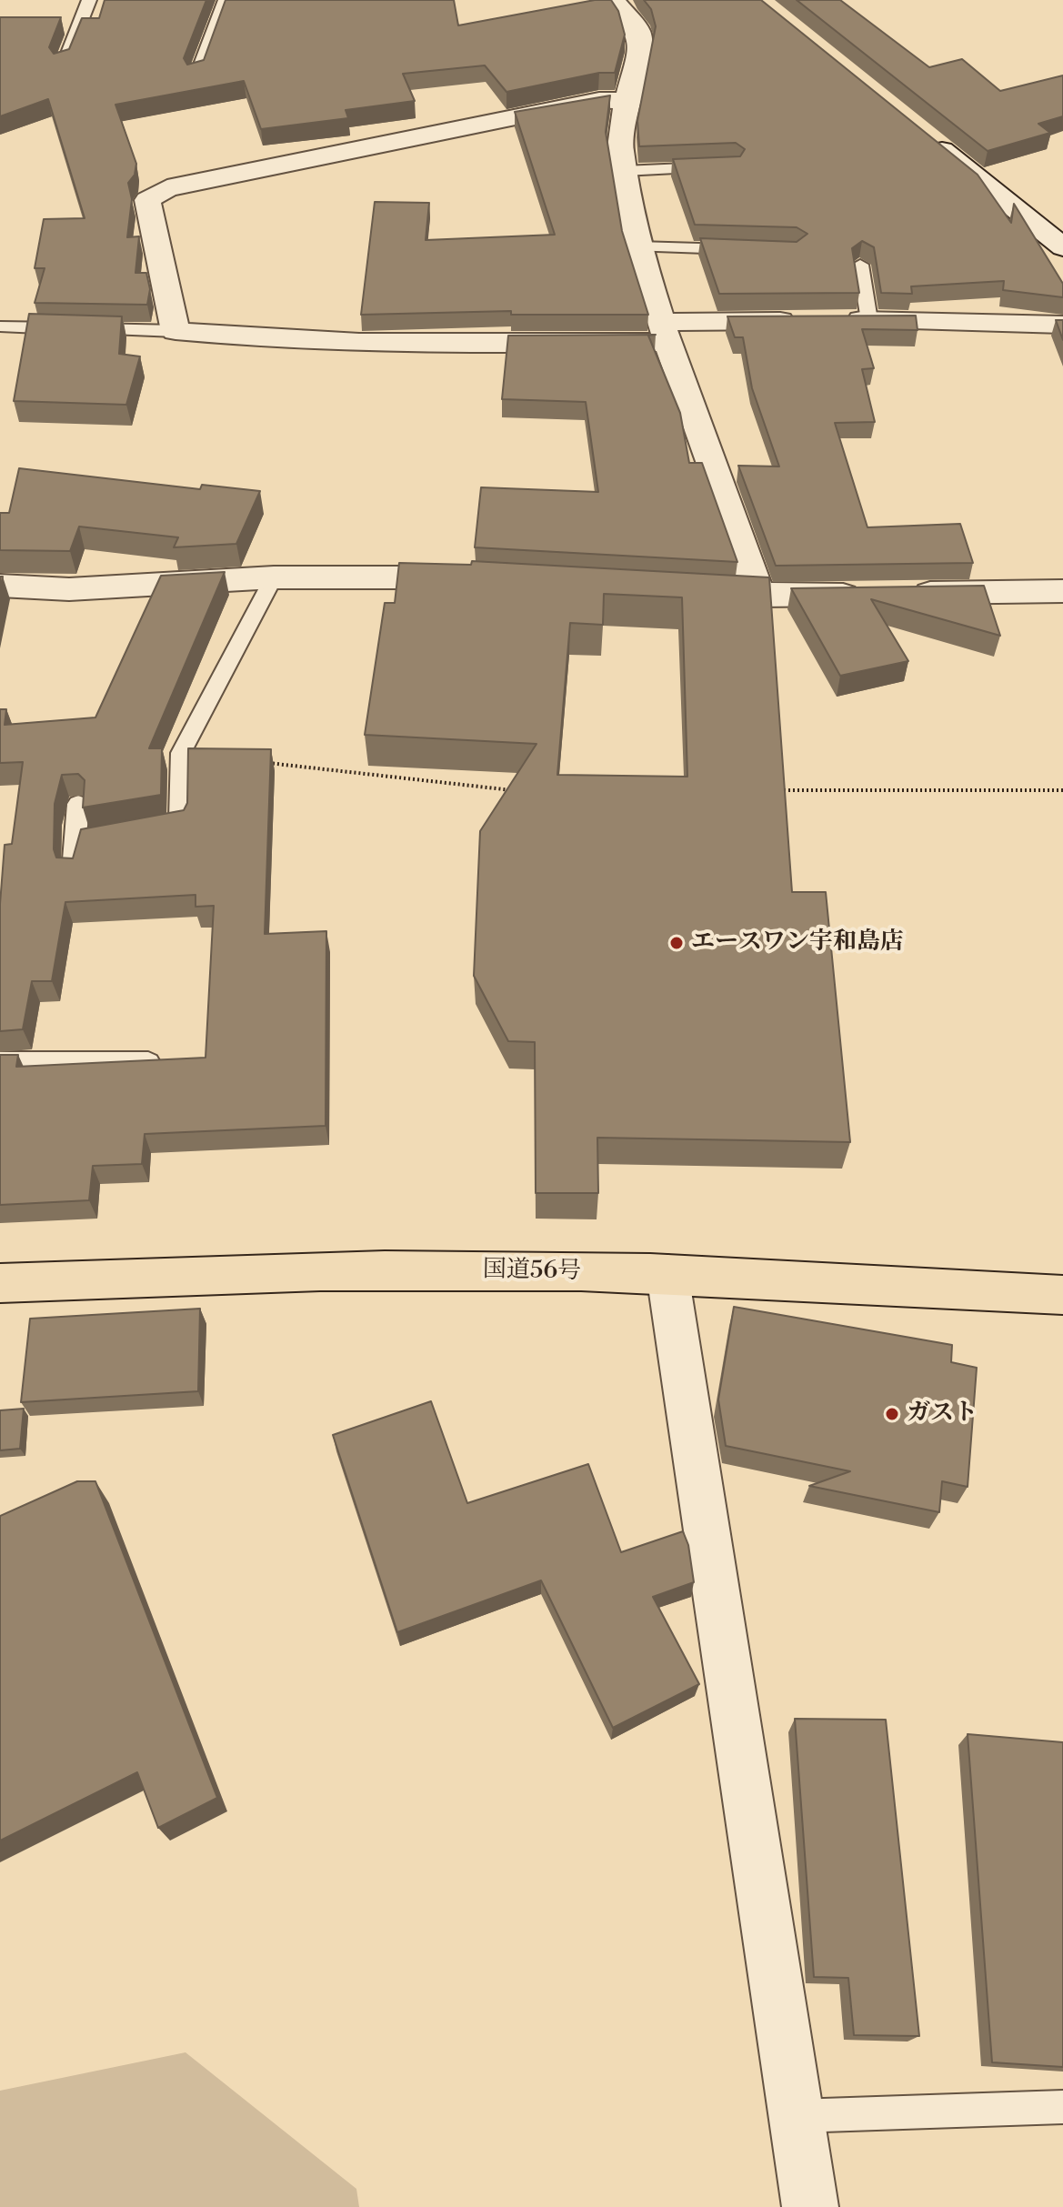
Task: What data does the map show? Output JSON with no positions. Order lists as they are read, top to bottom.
{
  "streets": {
    "highway": ["国道56号"]
  },
  "places": ["エースワン宇和島店", "ガスト"]
}
